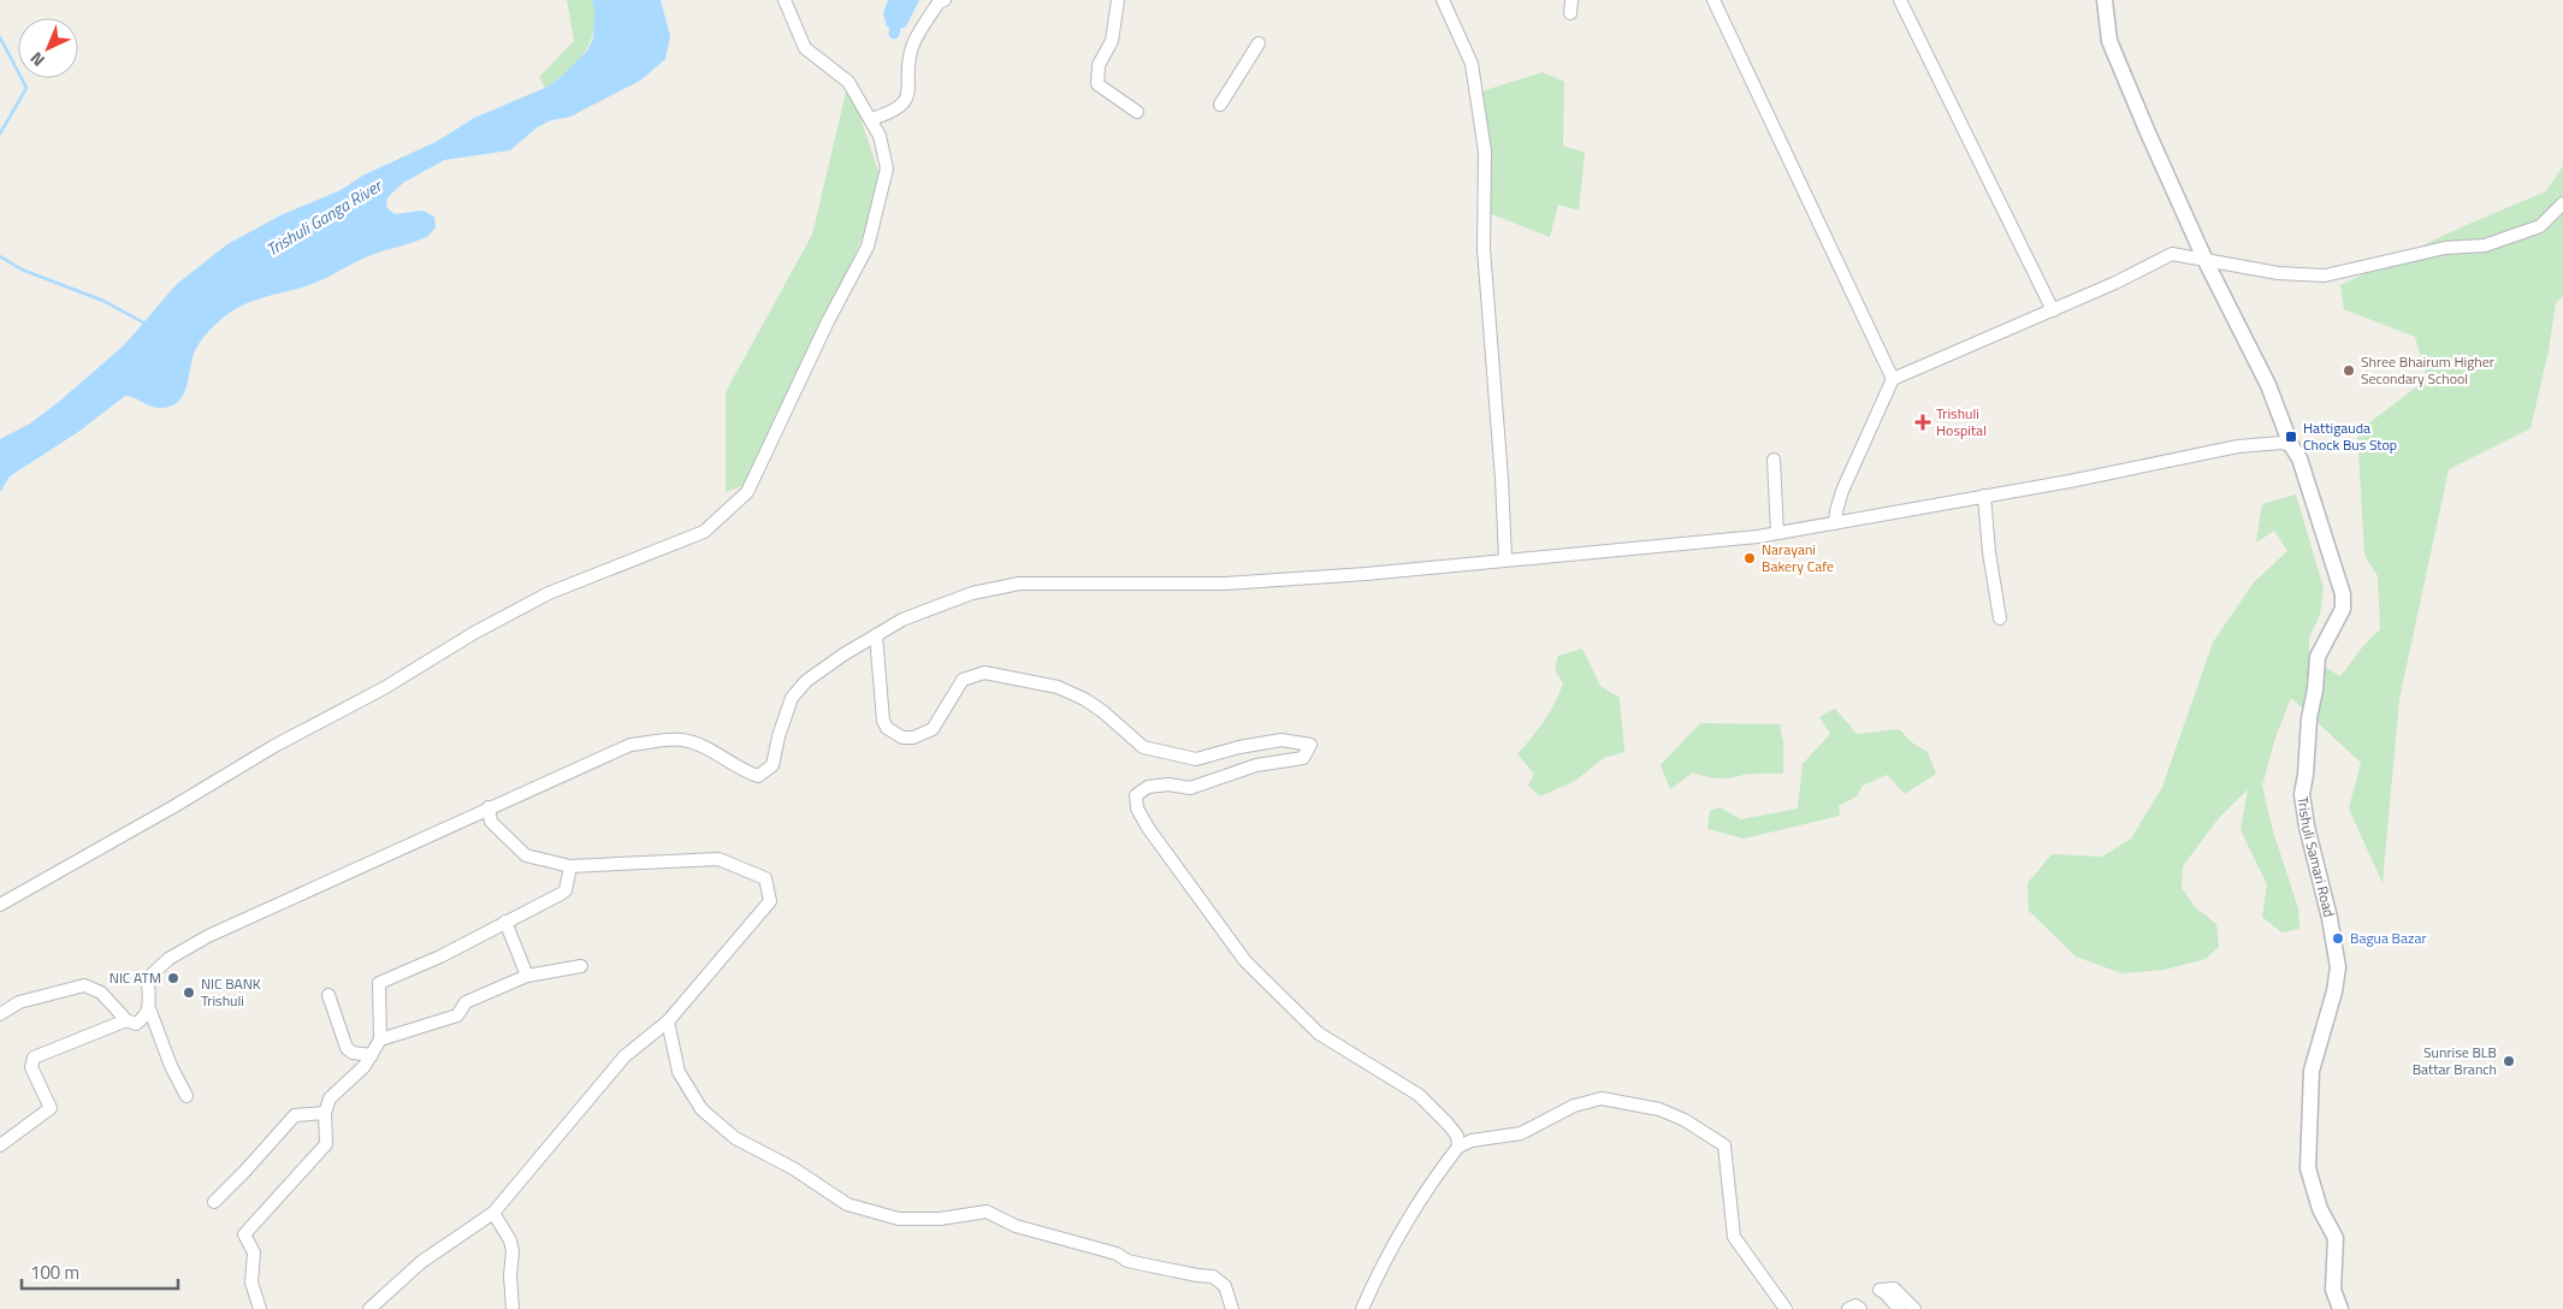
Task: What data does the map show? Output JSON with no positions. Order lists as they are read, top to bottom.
{
  "streets": {
    "street": ["Trishuli Samari Road"]
  },
  "water": ["Trishuli Ganga River"],
  "places": {
    "other": [
      "Shree Bhairum Higher Secondary School",
      "Narayani Bakery Cafe",
      "Bagua Bazar",
      "NIC ATM",
      "NIC BANK Trishuli",
      "Sunrise BLB Battar Branch"
    ],
    "health": ["Trishuli Hospital"],
    "transit": ["Hattigauda Chock Bus Stop"]
  },
  "scale_bar": "100 m",
  "north": "bottom left"
}
